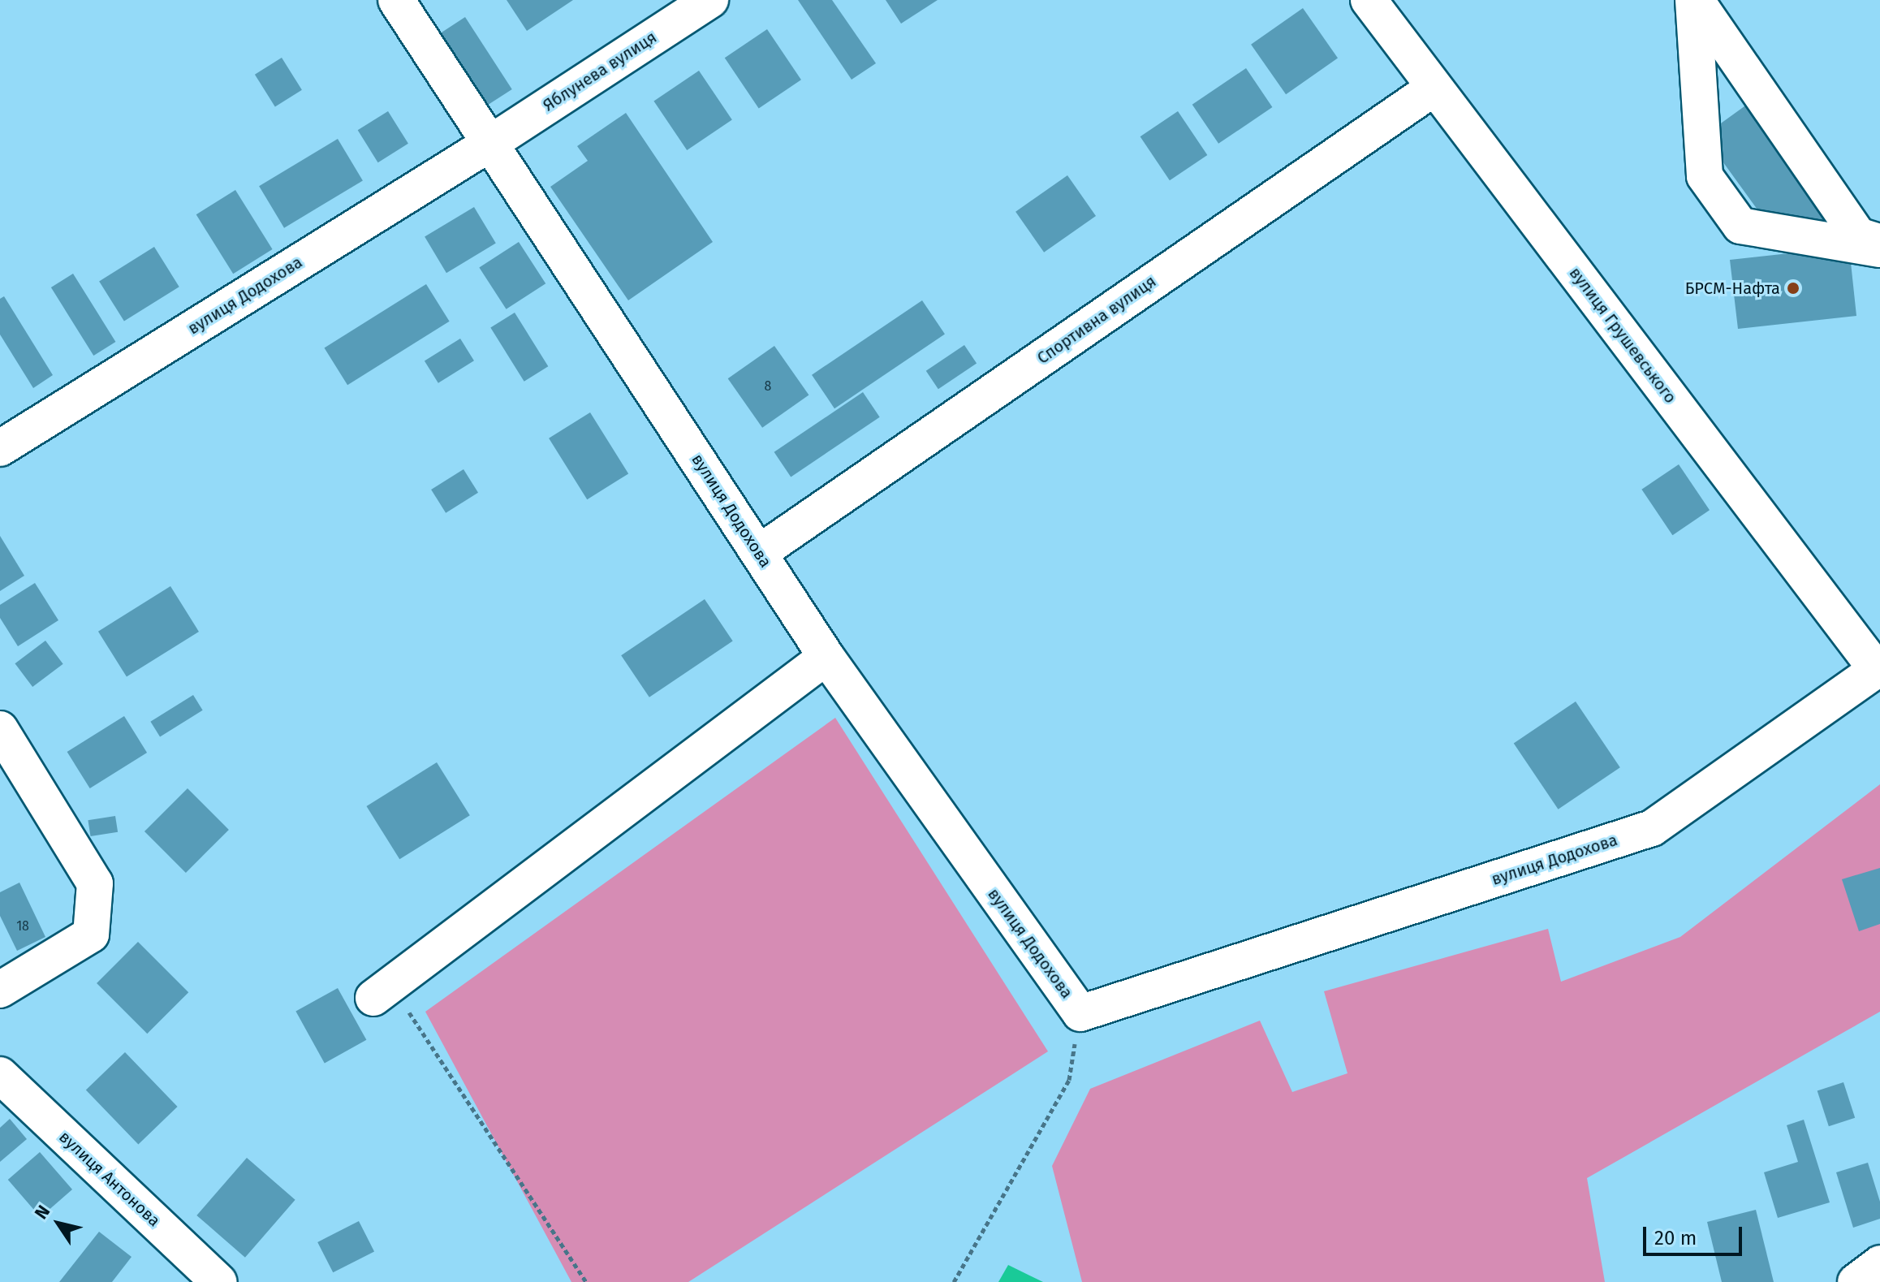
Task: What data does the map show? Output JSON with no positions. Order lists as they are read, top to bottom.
{
  "streets": {
    "street": [
      "Яблунева вулиця",
      "вулиця Додохова",
      "Спортивна вулиця",
      "вулиця Грушевського",
      "вулиця Антонова"
    ]
  },
  "crossings": [
    ["Яблунева вулиця", "вулиця Додохова"],
    ["вулиця Додохова", "Спортивна вулиця"],
    ["вулиця Додохова", "вулиця Грушевського"],
    ["Спортивна вулиця", "вулиця Грушевського"]
  ],
  "places": ["БРСМ-Нафта"],
  "house_numbers": ["8", "18"],
  "scale_bar": "20 m",
  "north": "top left"
}
